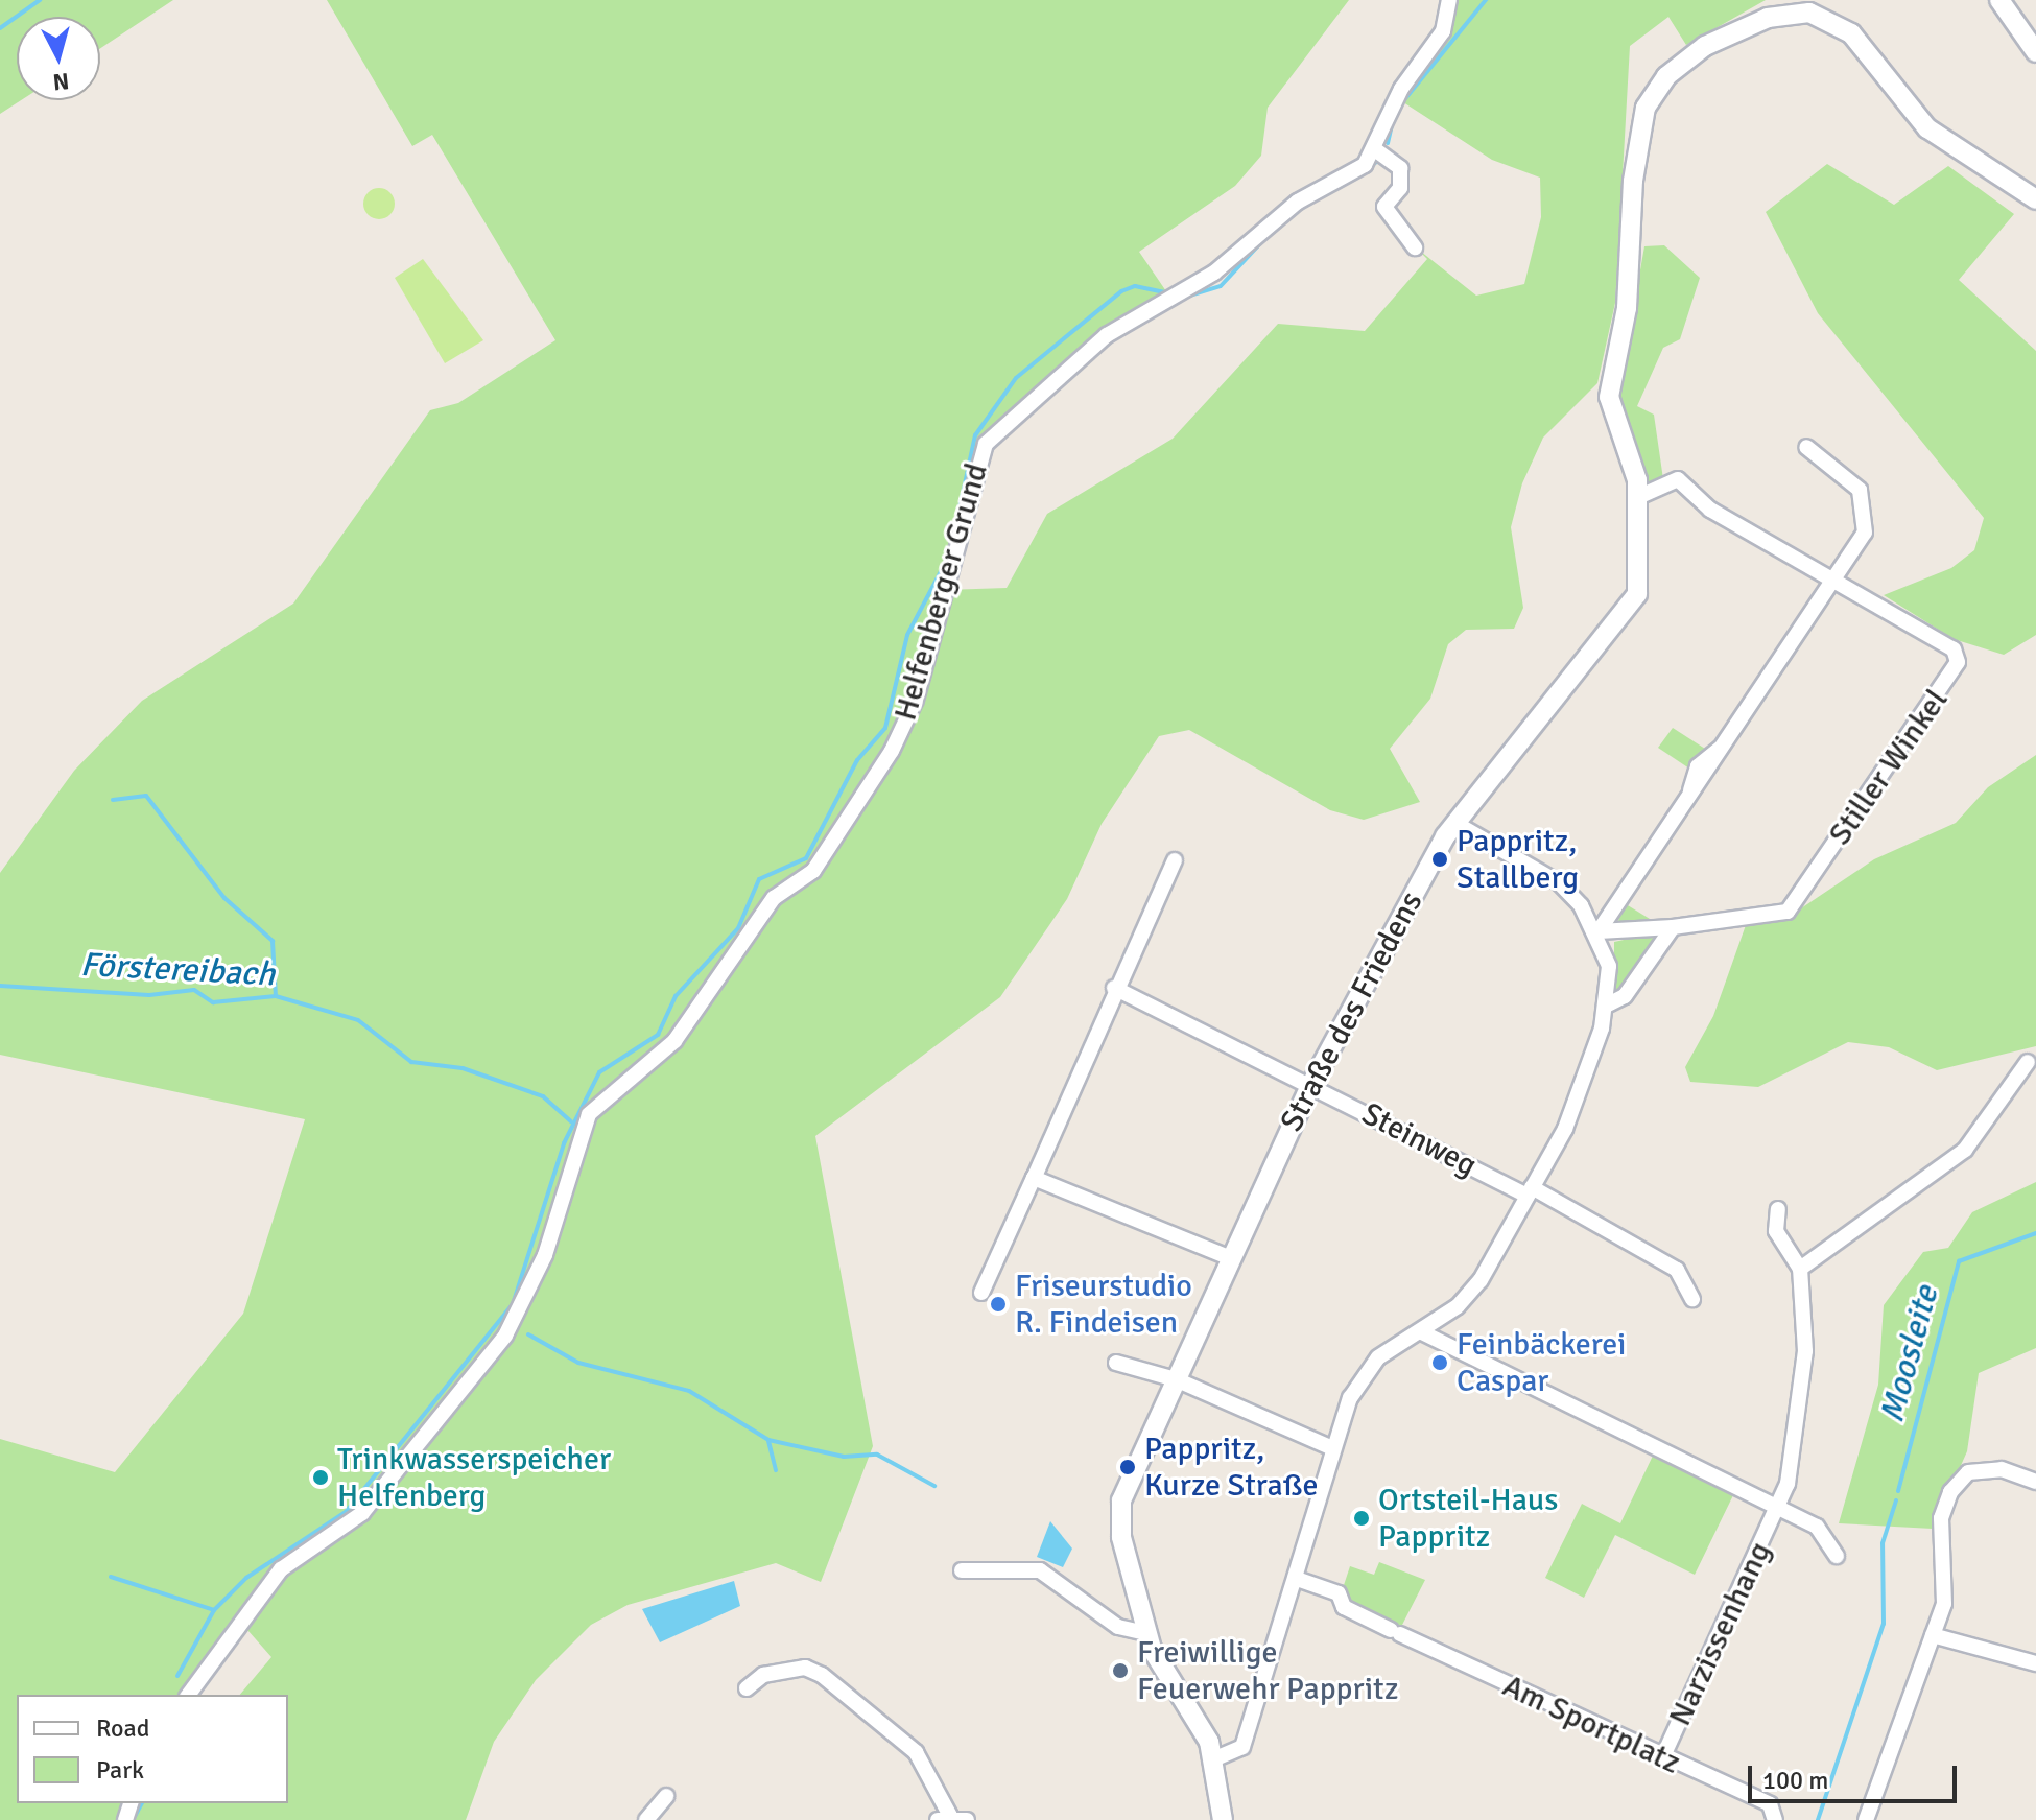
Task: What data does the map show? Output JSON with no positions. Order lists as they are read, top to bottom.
{
  "streets": {
    "street": [
      "Helfenberger Grund",
      "Stiller Winkel",
      "Straße des Friedens",
      "Steinweg",
      "Narzissenhang",
      "Am Sportplatz"
    ]
  },
  "crossings": [
    ["Straße des Friedens", "Steinweg"],
    ["Narzissenhang", "Am Sportplatz"]
  ],
  "water": ["Förstereibach", "Moosleite"],
  "places": [
    "Pappritz, Stallberg",
    "Friseurstudio R. Findeisen",
    "Feinbäckerei Caspar",
    "Pappritz, Kurze Straße",
    "Trinkwasserspeicher Helfenberg",
    "Ortsteil-Haus Pappritz",
    "Freiwillige Feuerwehr Pappritz"
  ],
  "legend": ["Road", "Park"],
  "scale_bar": "100 m",
  "north": "bottom"
}
